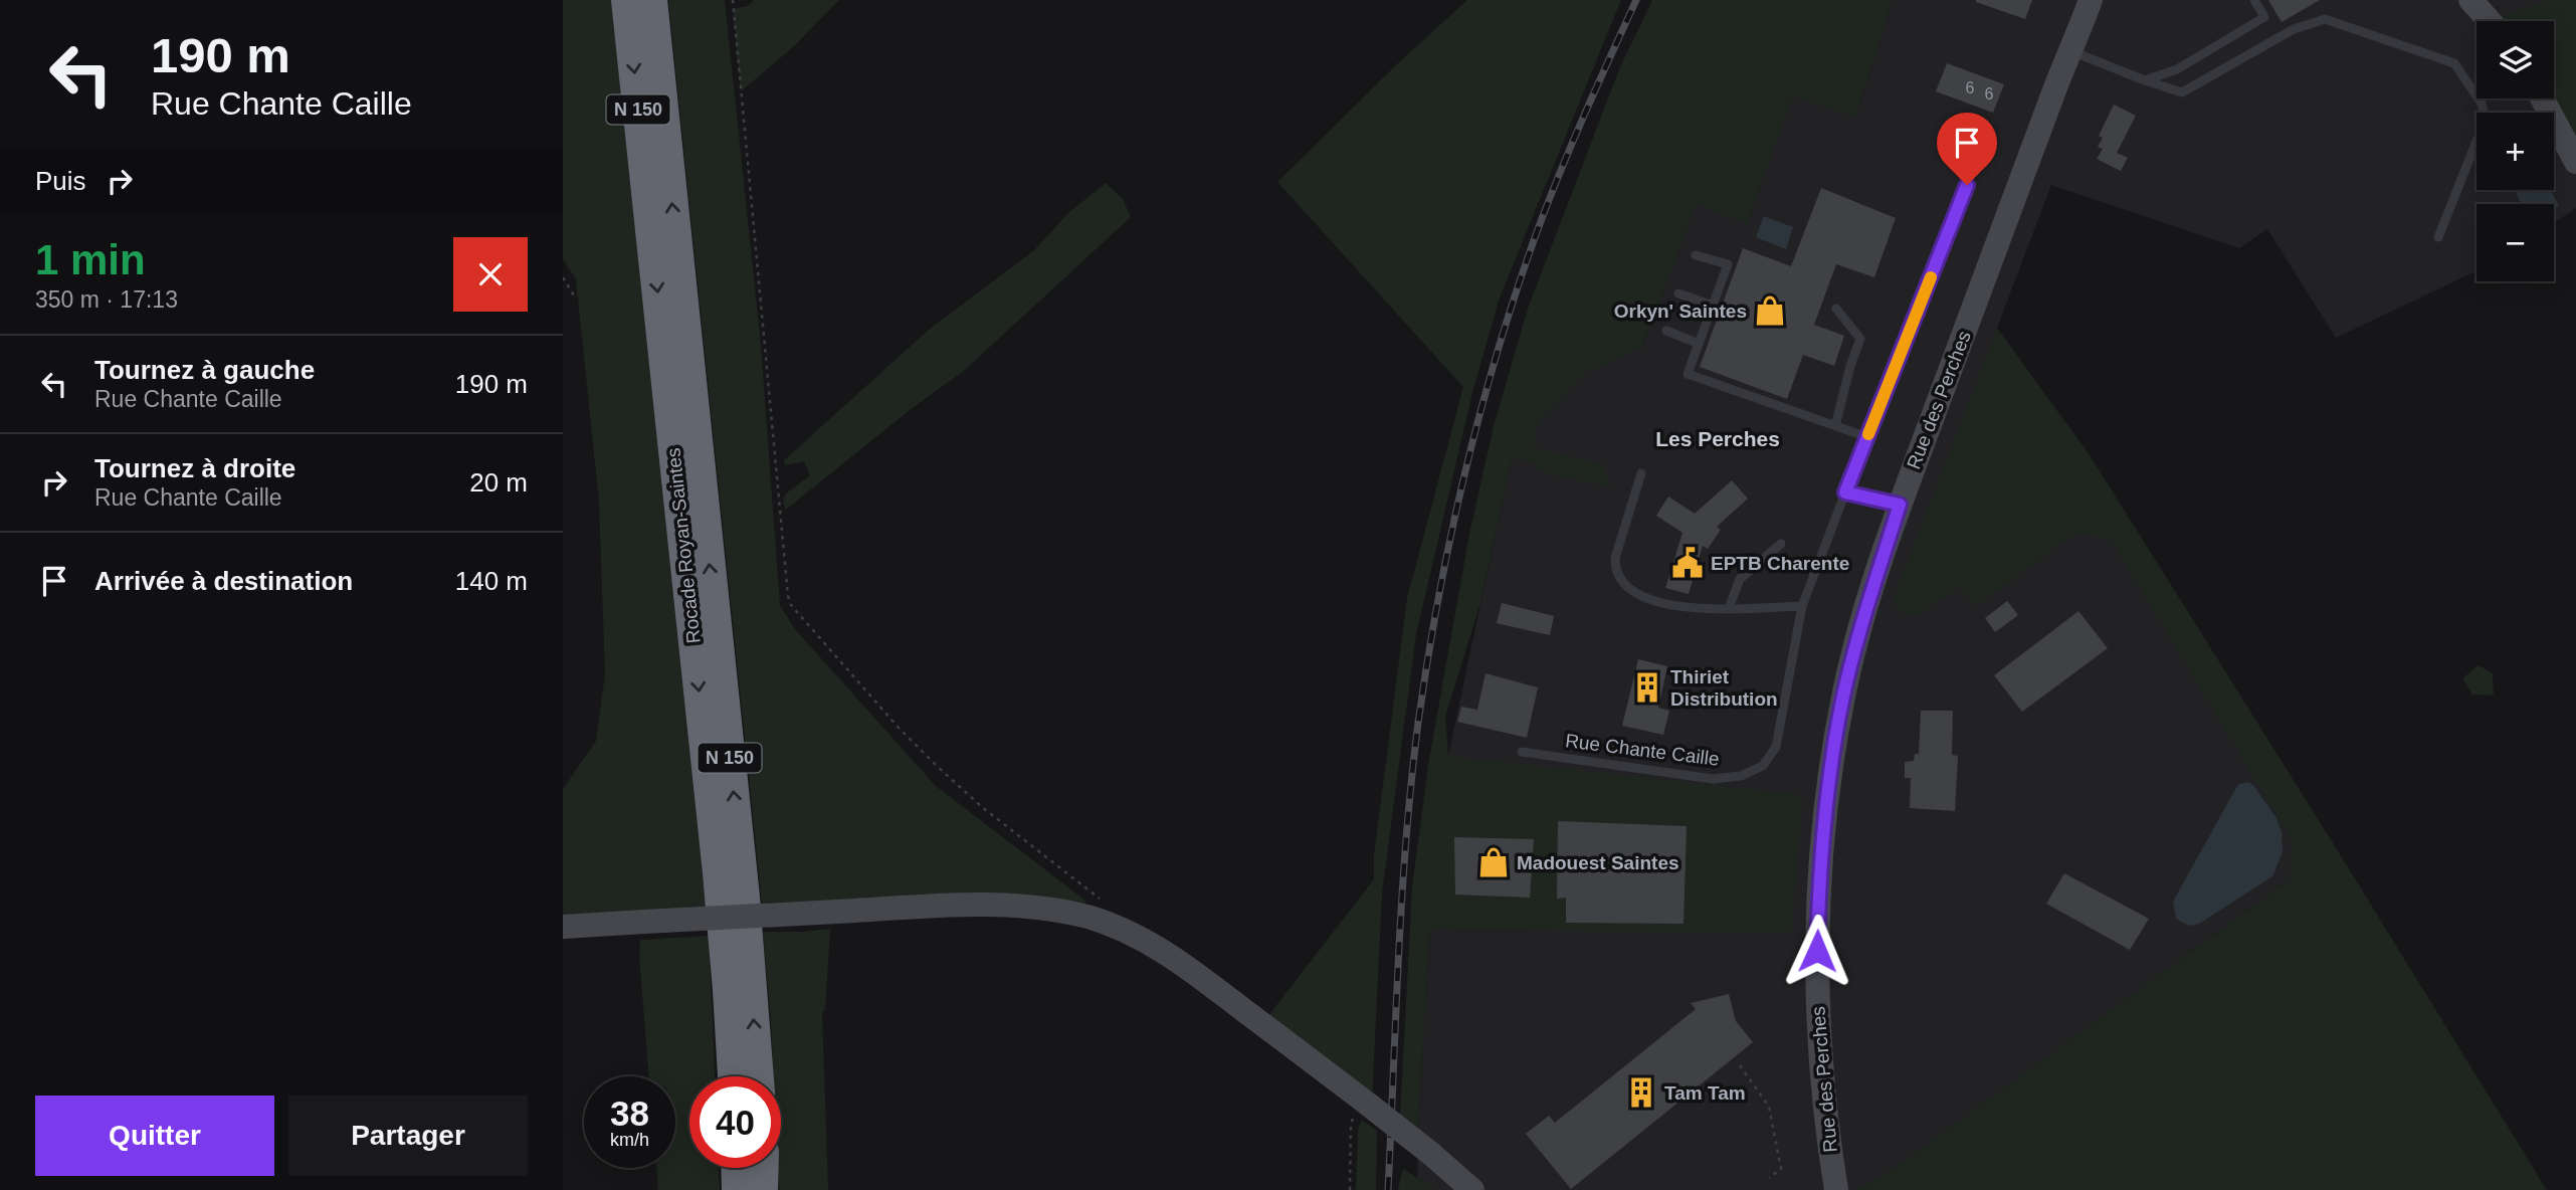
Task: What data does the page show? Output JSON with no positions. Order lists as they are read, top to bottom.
{
  "streets": {
    "highway": ["N 150", "Rocade Royan-Saintes"],
    "street": ["Rue des Perches"],
    "lane": ["Rue Chante Caille"]
  },
  "districts": ["Les Perches"],
  "places": {
    "shop": ["Orkyn' Saintes", "Madouest Saintes"],
    "public building": ["EPTB Charente"],
    "building": ["Thiriet Distribution", "Tam Tam"]
  },
  "house_numbers": ["6", "6"],
  "page": {
    "turn": ["190 m", "Rue Chante Caille"],
    "map_buttons": ["+", "−"],
    "then": "Puis",
    "heading": ["1 min", "350 m · 17:13"],
    "list": [
      {
        "name": "Tournez à gauche",
        "note": "Rue Chante Caille",
        "value": "190 m"
      },
      {
        "name": "Tournez à droite",
        "note": "Rue Chante Caille",
        "value": "20 m"
      },
      {
        "name": "Arrivée à destination",
        "value": "140 m"
      }
    ],
    "speed": "38 km/h",
    "limit": "40",
    "buttons": ["Quitter", "Partager"]
  }
}
